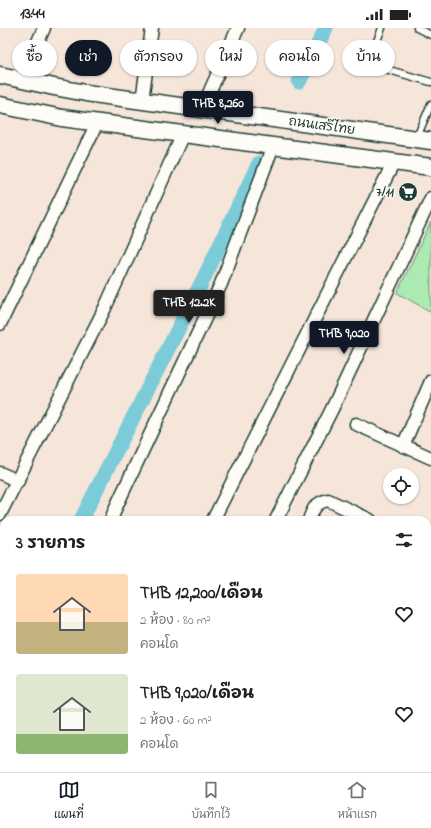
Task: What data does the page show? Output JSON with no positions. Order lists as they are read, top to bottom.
{
  "streets": {
    "main road": ["ถนนเสรีไทย"]
  },
  "places": {
    "supermarket": ["7/11"]
  },
  "page": {
    "status": "13:44",
    "chip": [
      "ซื้อ",
      "เช่า",
      "ตัวกรอง",
      "ใหม่",
      "คอนโด",
      "บ้าน"
    ],
    "price": ["THB 8,260", "THB 12.2K", "THB 9,020"],
    "heading": "3 รายการ",
    "list": [
      {
        "name": "THB 12,200/เดือน",
        "note": "2 ห้อง · 80 m² · คอนโด"
      },
      {
        "name": "THB 9,020/เดือน",
        "note": "2 ห้อง · 60 m² · คอนโด"
      }
    ],
    "tabs": ["แผนที่", "บันทึกไว้", "หน้าแรก"]
  }
}
